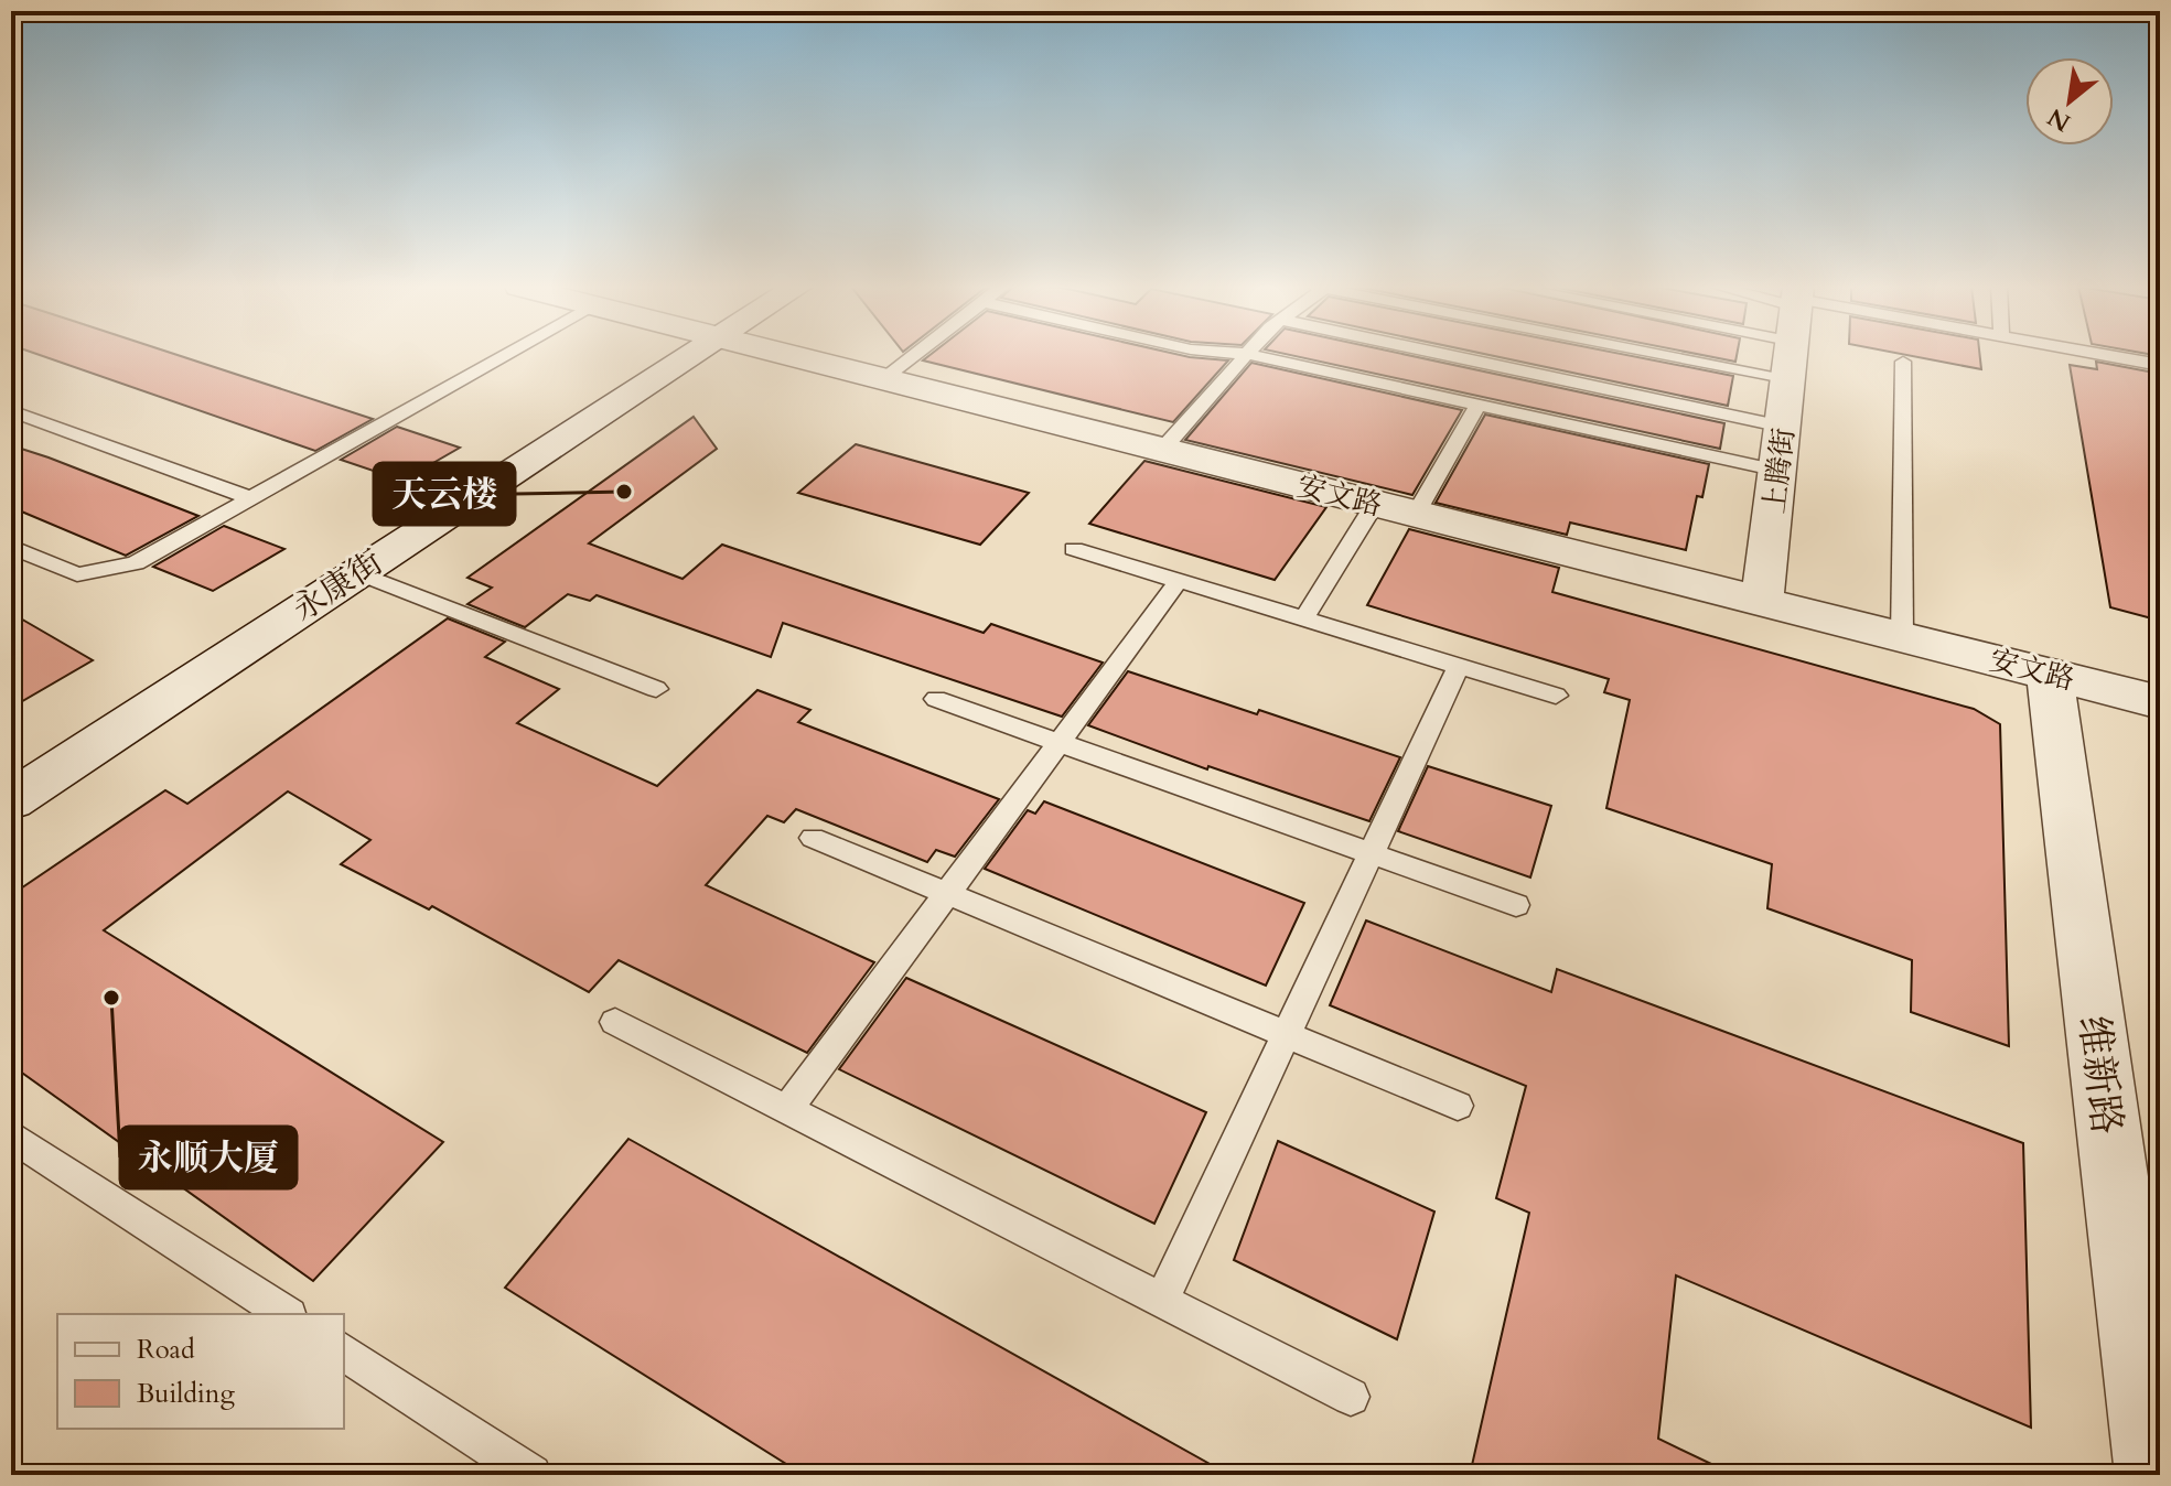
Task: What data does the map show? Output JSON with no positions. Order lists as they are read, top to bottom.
{
  "streets": {
    "street": [
      "上腾街",
      "安文路",
      "永康街",
      "维新路"
    ]
  },
  "crossings": [
    ["上腾街", "安文路"],
    ["安文路", "维新路"]
  ],
  "places": ["天云楼", "永顺大厦"],
  "legend": ["Road", "Building"],
  "north": "bottom left"
}
